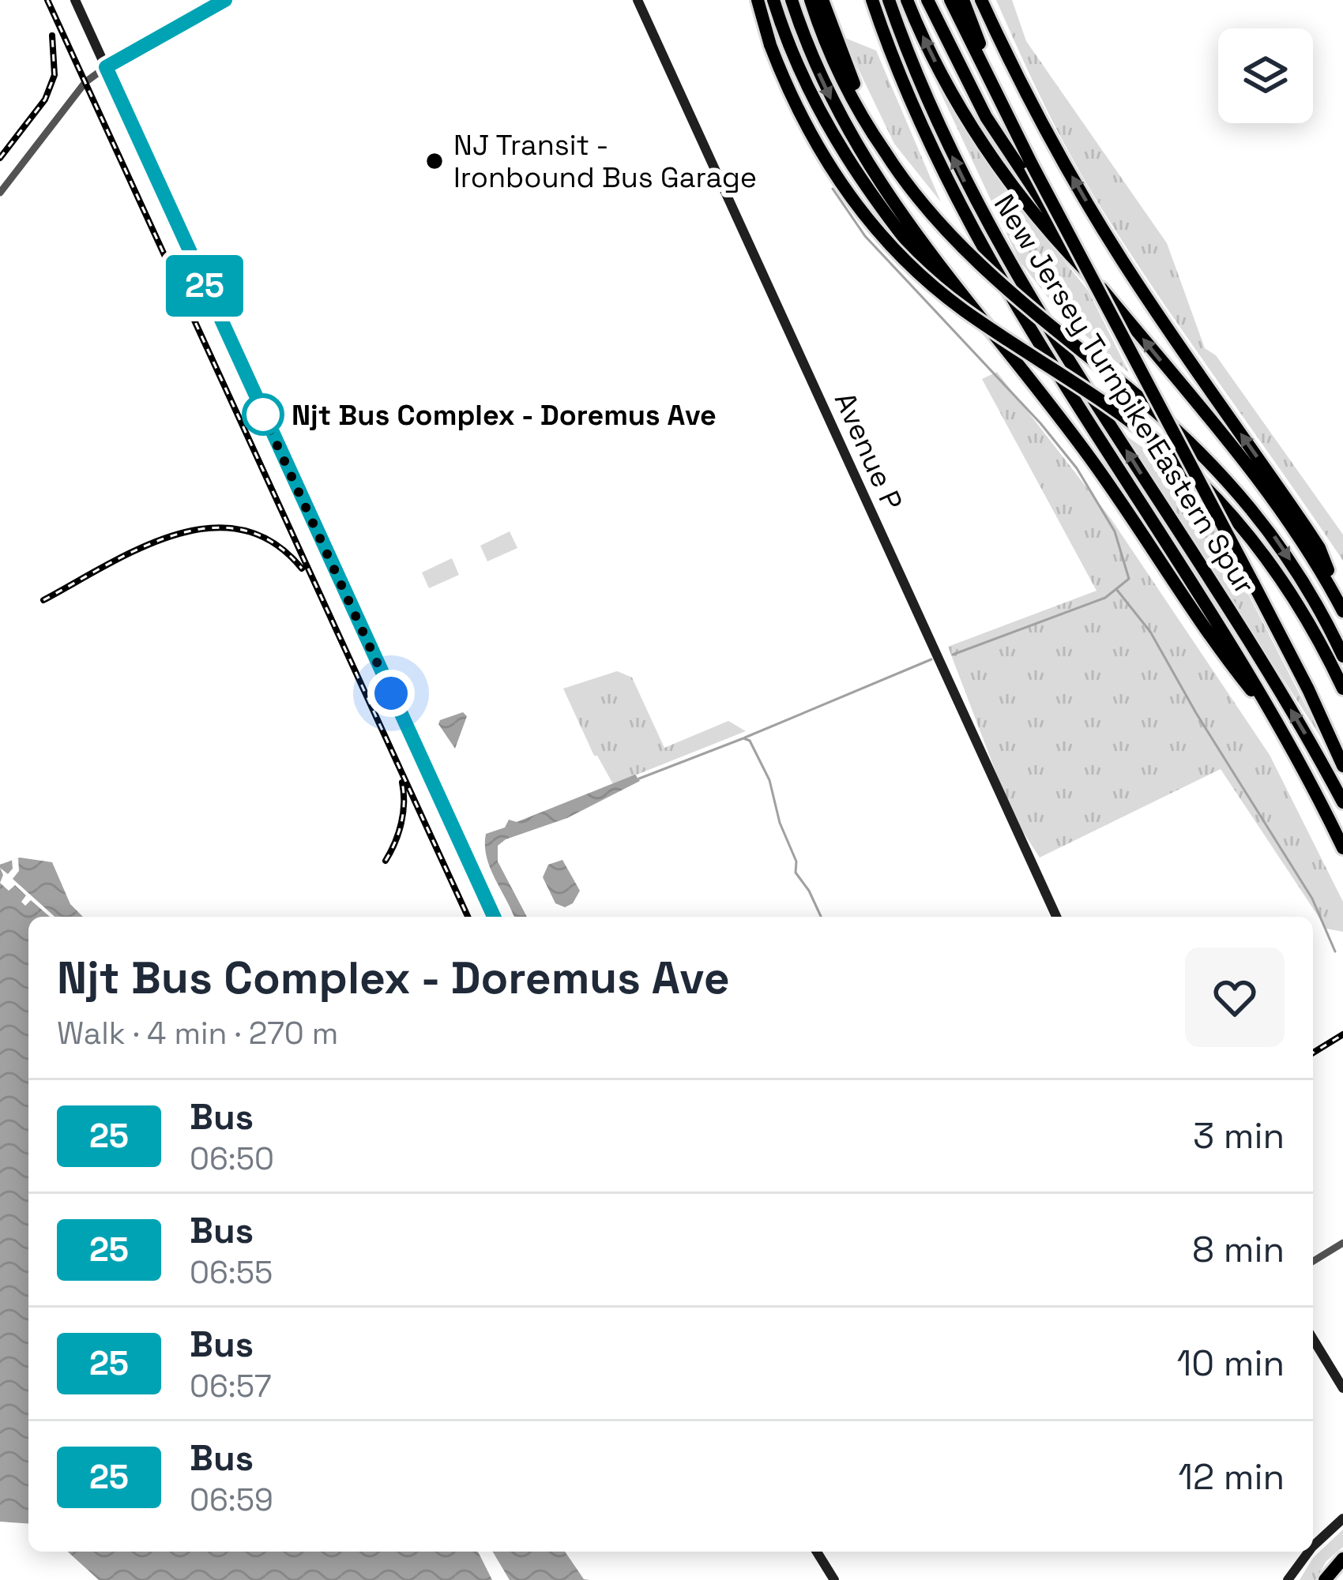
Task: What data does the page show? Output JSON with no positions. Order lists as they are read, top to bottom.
{
  "streets": {
    "highway": ["New Jersey Turnpike Eastern Spur"],
    "main road": ["Avenue P"]
  },
  "places": ["NJ Transit - Ironbound Bus Garage", "Njt Bus Complex - Doremus Ave"],
  "lines": ["bus line 25"],
  "page": {
    "on_map": "25",
    "heading": ["Njt Bus Complex - Doremus Ave", "Walk · 4 min · 270 m"],
    "list": [
      {
        "mark": "25",
        "name": "Bus",
        "note": "06:50",
        "value": "3 min"
      },
      {
        "mark": "25",
        "name": "Bus",
        "note": "06:55",
        "value": "8 min"
      },
      {
        "mark": "25",
        "name": "Bus",
        "note": "06:57",
        "value": "10 min"
      },
      {
        "mark": "25",
        "name": "Bus",
        "note": "06:59",
        "value": "12 min"
      }
    ]
  }
}
